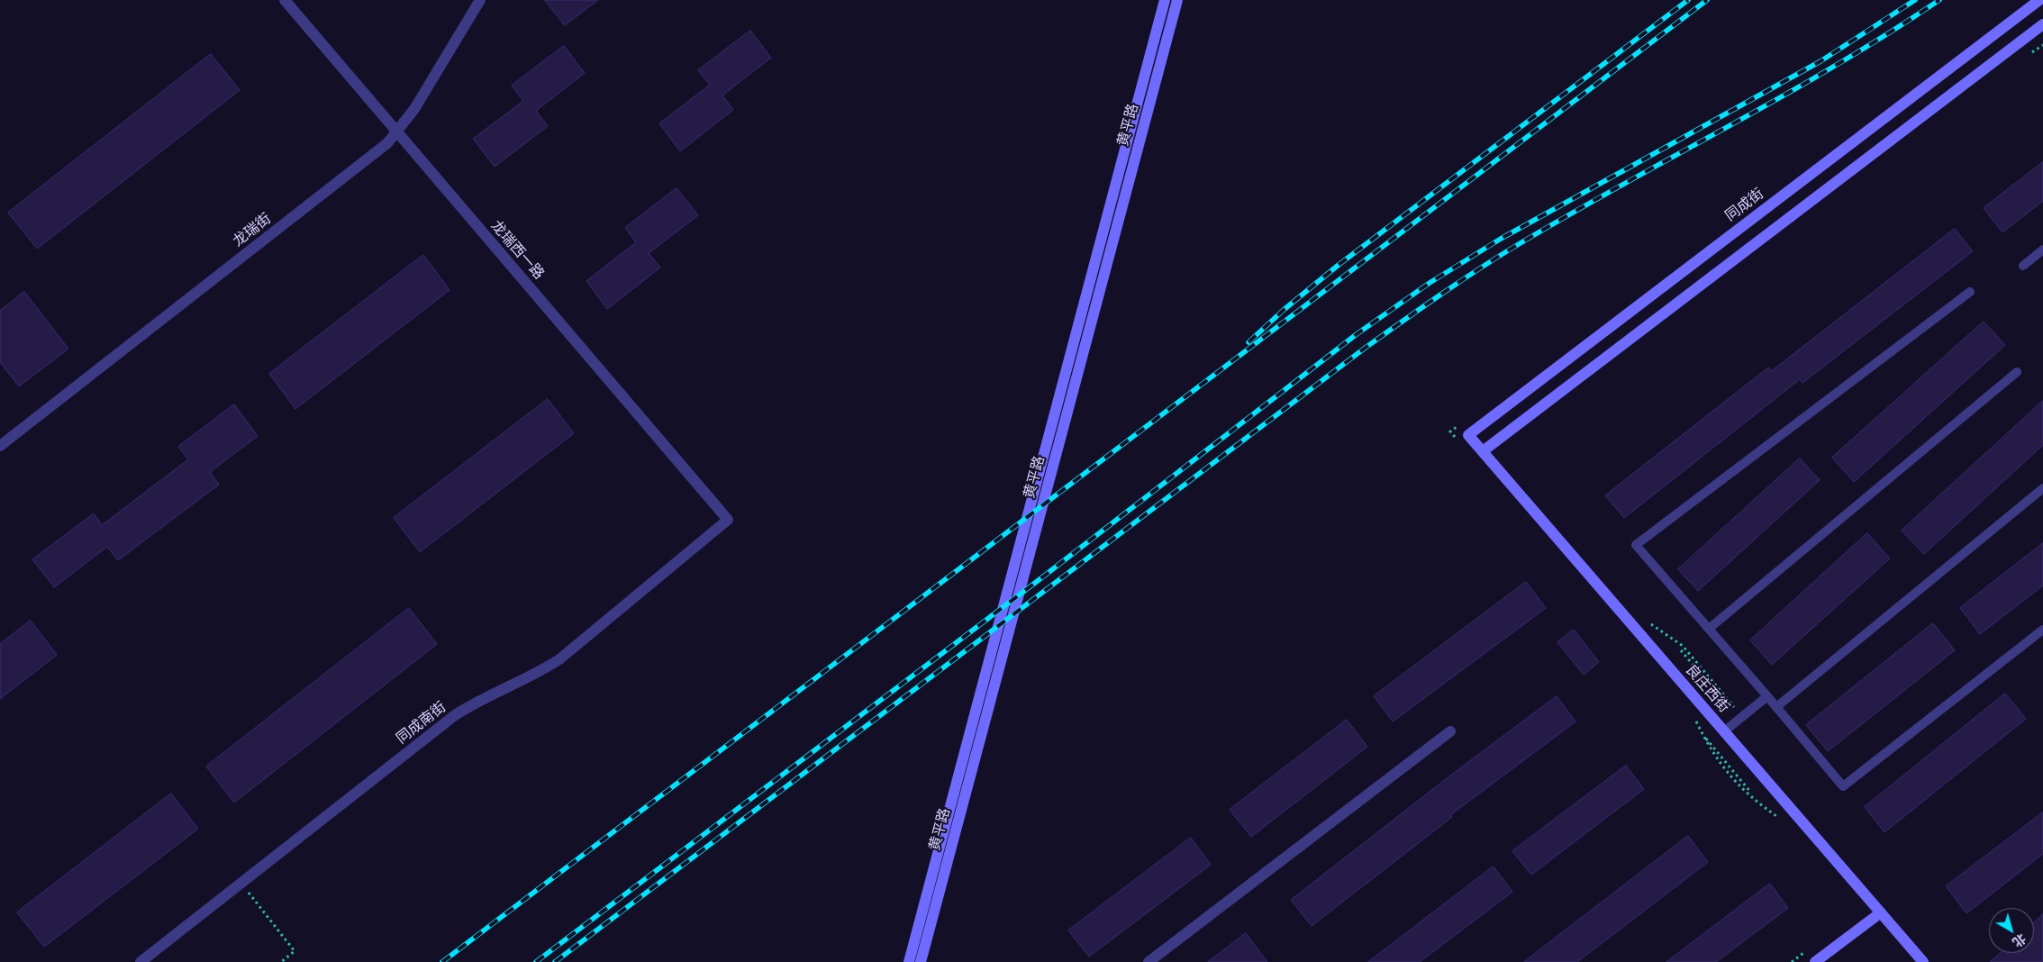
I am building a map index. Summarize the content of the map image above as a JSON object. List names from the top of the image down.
{
  "streets": {
    "main road": ["黄平路", "同成街", "良庄西街"],
    "street": ["龙瑞街", "龙瑞西一路", "同成南街"]
  },
  "crossings": [
    ["同成街", "良庄西街"],
    ["龙瑞街", "龙瑞西一路"],
    ["龙瑞西一路", "同成南街"]
  ],
  "north": "bottom right"
}
